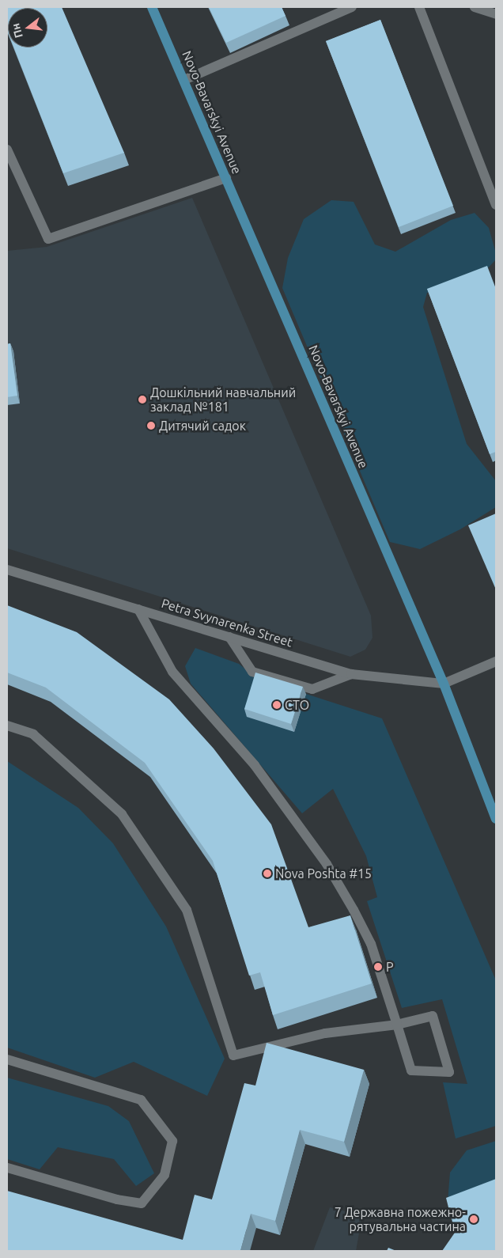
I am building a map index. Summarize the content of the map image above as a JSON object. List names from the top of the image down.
{
  "streets": {
    "main road": ["Novo-Bavarskyi Avenue"],
    "street": ["Petra Svynarenka Street"]
  },
  "crossings": [
    ["Novo-Bavarskyi Avenue", "Petra Svynarenka Street"]
  ],
  "places": [
    "Дошкільний навчальний заклад №181",
    "Дитячий садок",
    "СТО",
    "Nova Poshta #15",
    "Р",
    "7 Державна пожежно- рятувальна частина"
  ],
  "north": "left"
}
